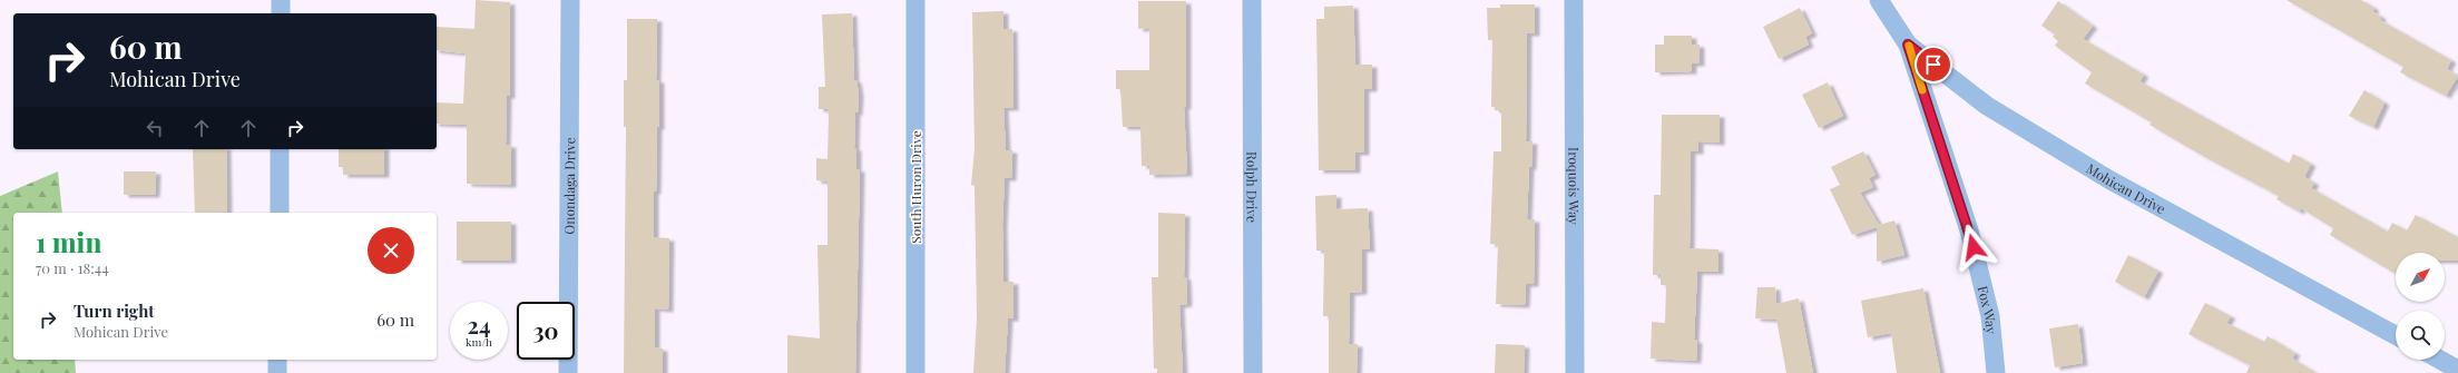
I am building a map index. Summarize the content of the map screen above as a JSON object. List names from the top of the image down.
{
  "streets": {
    "street": [
      "Onondaga Drive",
      "South Huron Drive",
      "Rolph Drive",
      "Iroquois Way",
      "Mohican Drive",
      "Fox Way"
    ]
  },
  "crossings": [
    ["Mohican Drive", "Fox Way"]
  ],
  "north": "top right",
  "page": {
    "turn": ["60 m", "Mohican Drive"],
    "heading": ["1 min", "70 m · 18:44"],
    "list": [
      {
        "name": "Turn right",
        "note": "Mohican Drive",
        "value": "60 m"
      }
    ],
    "speed": "24 km/h",
    "limit": "30"
  }
}
